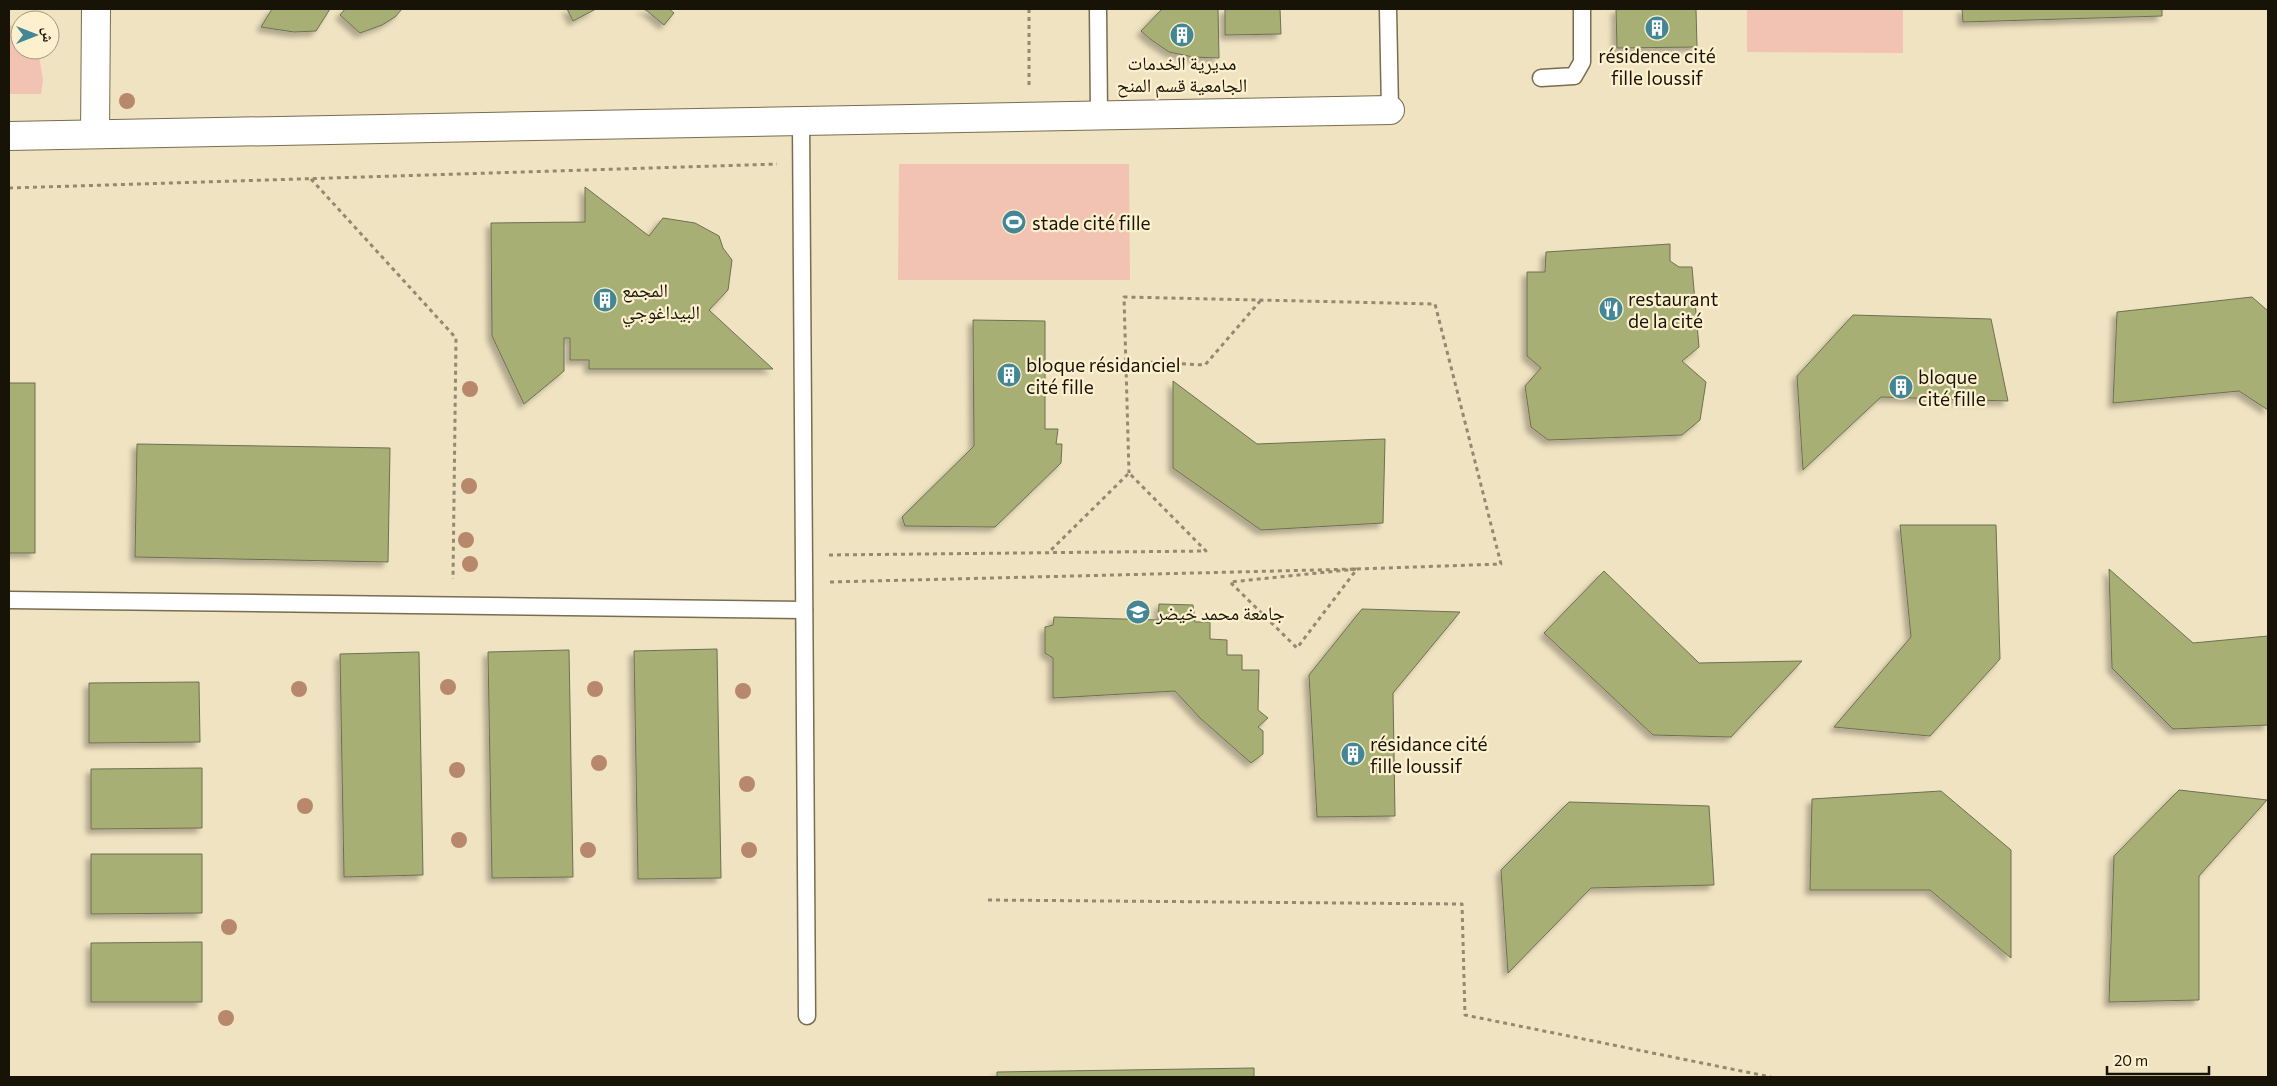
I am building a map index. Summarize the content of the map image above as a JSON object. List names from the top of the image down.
{
  "places": {
    "building": [
      "résidence cité fille loussif",
      "مديرية الخدمات الجامعية قسم المنح",
      "المجمع البيداغوجي",
      "bloque résidanciel cité fille",
      "bloque cité fille",
      "résidance cité fille loussif"
    ],
    "sports": ["stade cité fille"],
    "restaurant": ["restaurant de la cité"],
    "school or university": ["جامعة محمد خيضر"]
  },
  "scale_bar": "20 m",
  "north": "right"
}
